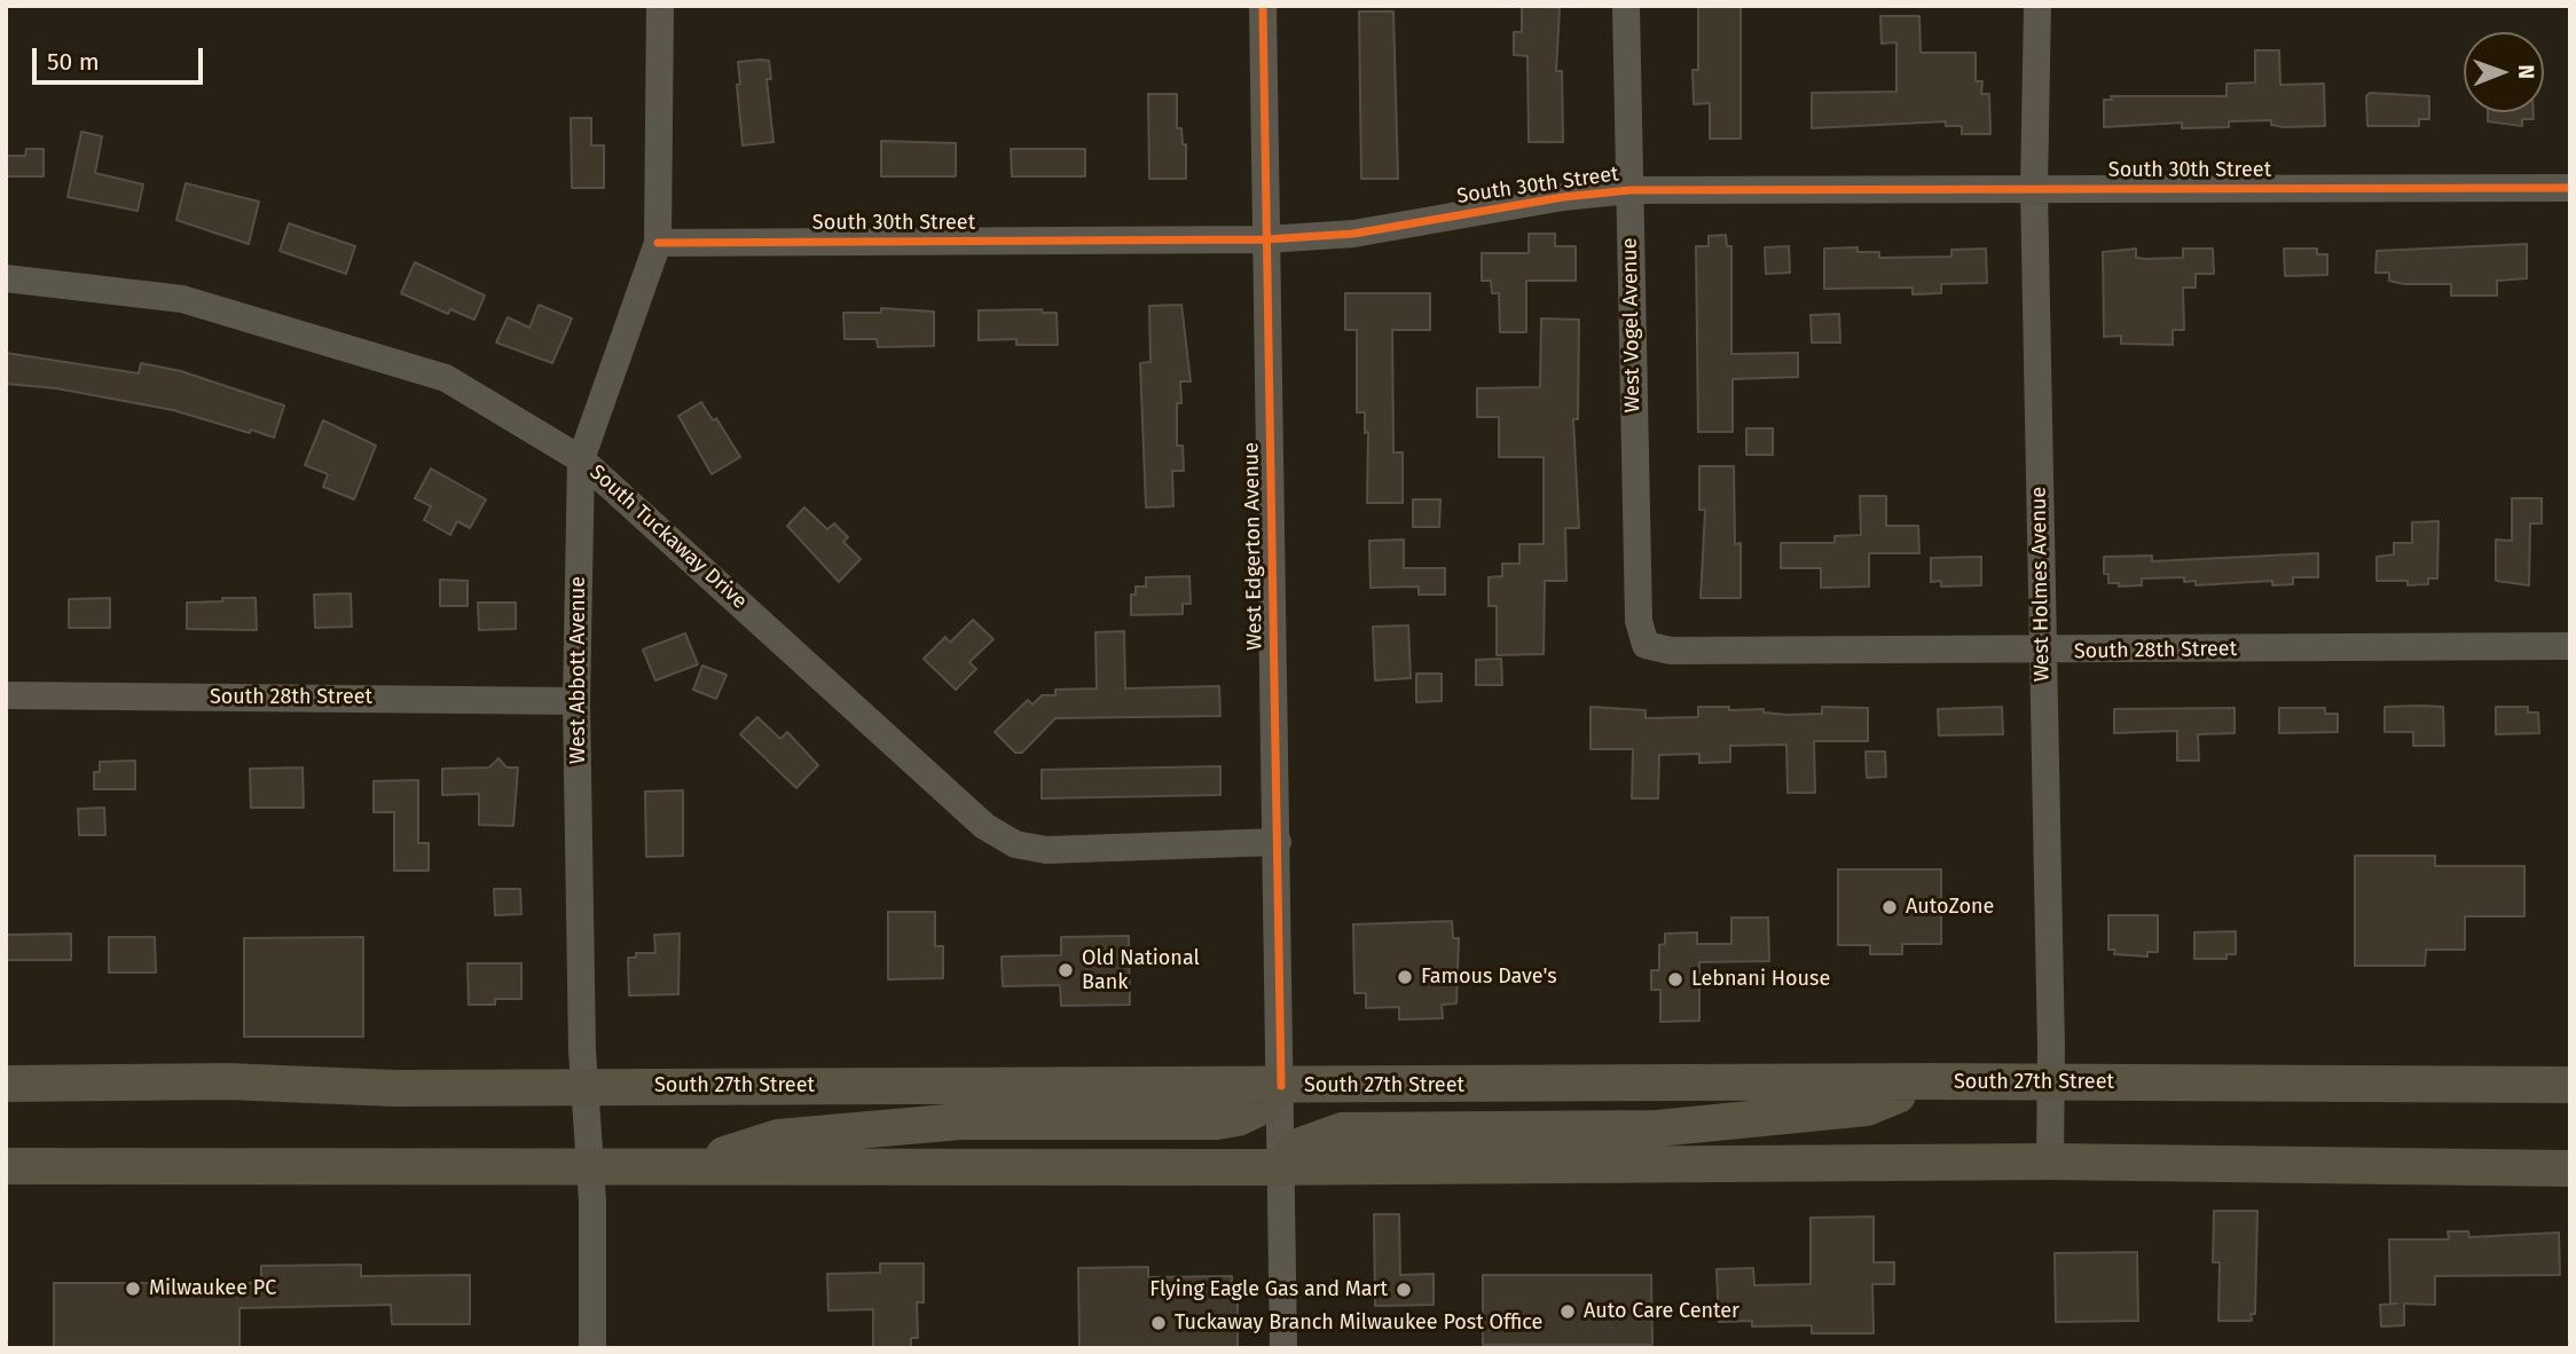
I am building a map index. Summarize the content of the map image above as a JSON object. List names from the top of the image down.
{
  "streets": {
    "main road": ["South 27th Street"],
    "street": [
      "South 30th Street",
      "West Vogel Avenue",
      "South Tuckaway Drive",
      "West Edgerton Avenue",
      "West Holmes Avenue",
      "South 28th Street",
      "West Abbott Avenue"
    ]
  },
  "crossings": [
    ["South 30th Street", "West Vogel Avenue"],
    ["South 30th Street", "West Edgerton Avenue"],
    ["South 30th Street", "West Holmes Avenue"],
    ["South 30th Street", "West Abbott Avenue"],
    ["West Vogel Avenue", "South 28th Street"],
    ["South Tuckaway Drive", "West Edgerton Avenue"],
    ["South Tuckaway Drive", "West Abbott Avenue"],
    ["West Edgerton Avenue", "South 27th Street"],
    ["West Holmes Avenue", "South 28th Street"],
    ["West Holmes Avenue", "South 27th Street"],
    ["South 28th Street", "West Abbott Avenue"],
    ["West Abbott Avenue", "South 27th Street"]
  ],
  "places": [
    "AutoZone",
    "Old National Bank",
    "Famous Dave's",
    "Lebnani House",
    "Milwaukee PC",
    "Flying Eagle Gas and Mart",
    "Auto Care Center",
    "Tuckaway Branch Milwaukee Post Office"
  ],
  "scale_bar": "50 m",
  "north": "right"
}
